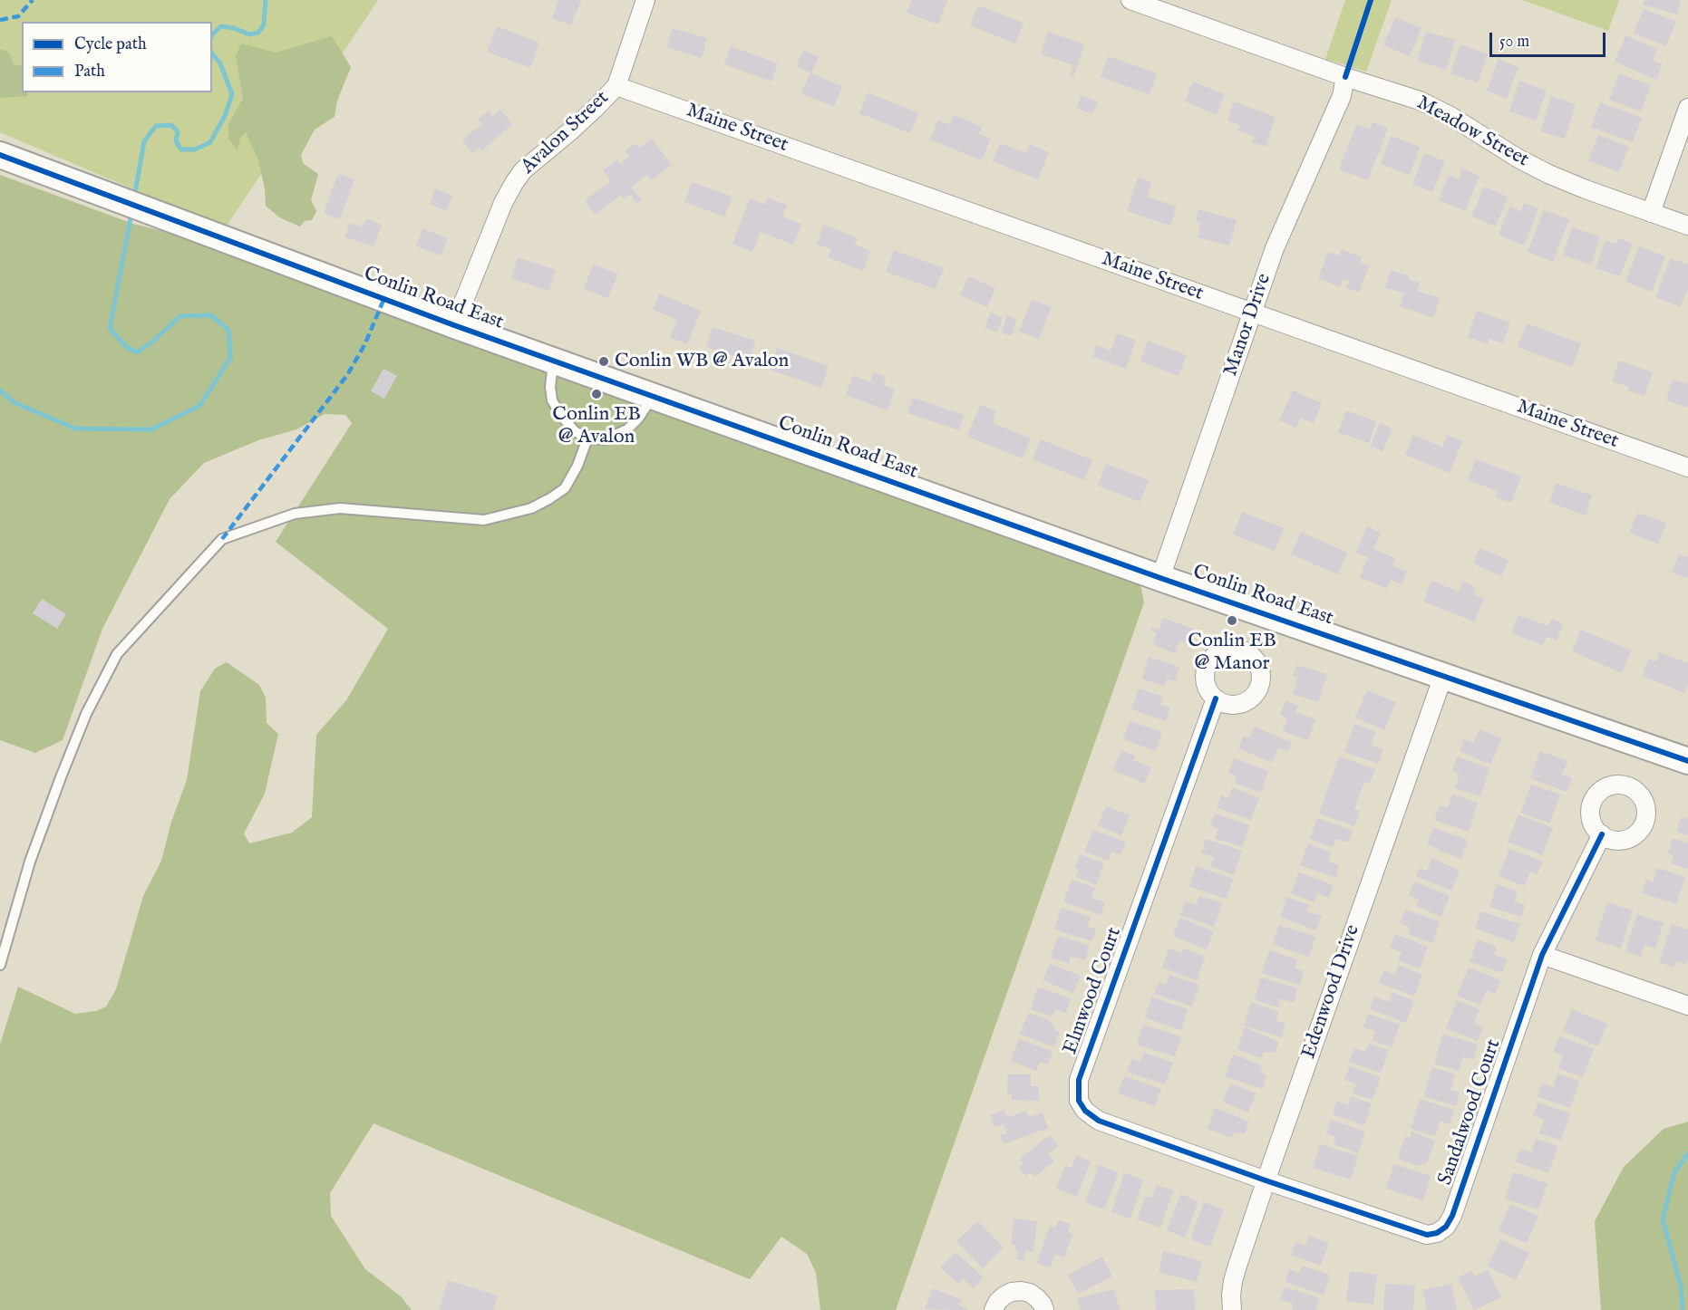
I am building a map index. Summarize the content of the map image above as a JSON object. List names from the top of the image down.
{
  "streets": {
    "street": [
      "Maine Street",
      "Meadow Street",
      "Avalon Street",
      "Conlin Road East",
      "Manor Drive",
      "Elmwood Court",
      "Edenwood Drive",
      "Sandalwood Court"
    ]
  },
  "crossings": [
    ["Maine Street", "Avalon Street"],
    ["Maine Street", "Manor Drive"],
    ["Meadow Street", "Manor Drive"],
    ["Avalon Street", "Conlin Road East"],
    ["Conlin Road East", "Manor Drive"],
    ["Conlin Road East", "Edenwood Drive"],
    ["Elmwood Court", "Edenwood Drive"],
    ["Elmwood Court", "Sandalwood Court"],
    ["Edenwood Drive", "Sandalwood Court"]
  ],
  "places": ["Conlin WB @ Avalon", "Conlin EB @ Avalon", "Conlin EB @ Manor"],
  "legend": ["Cycle path", "Path"],
  "scale_bar": "50 m"
}
